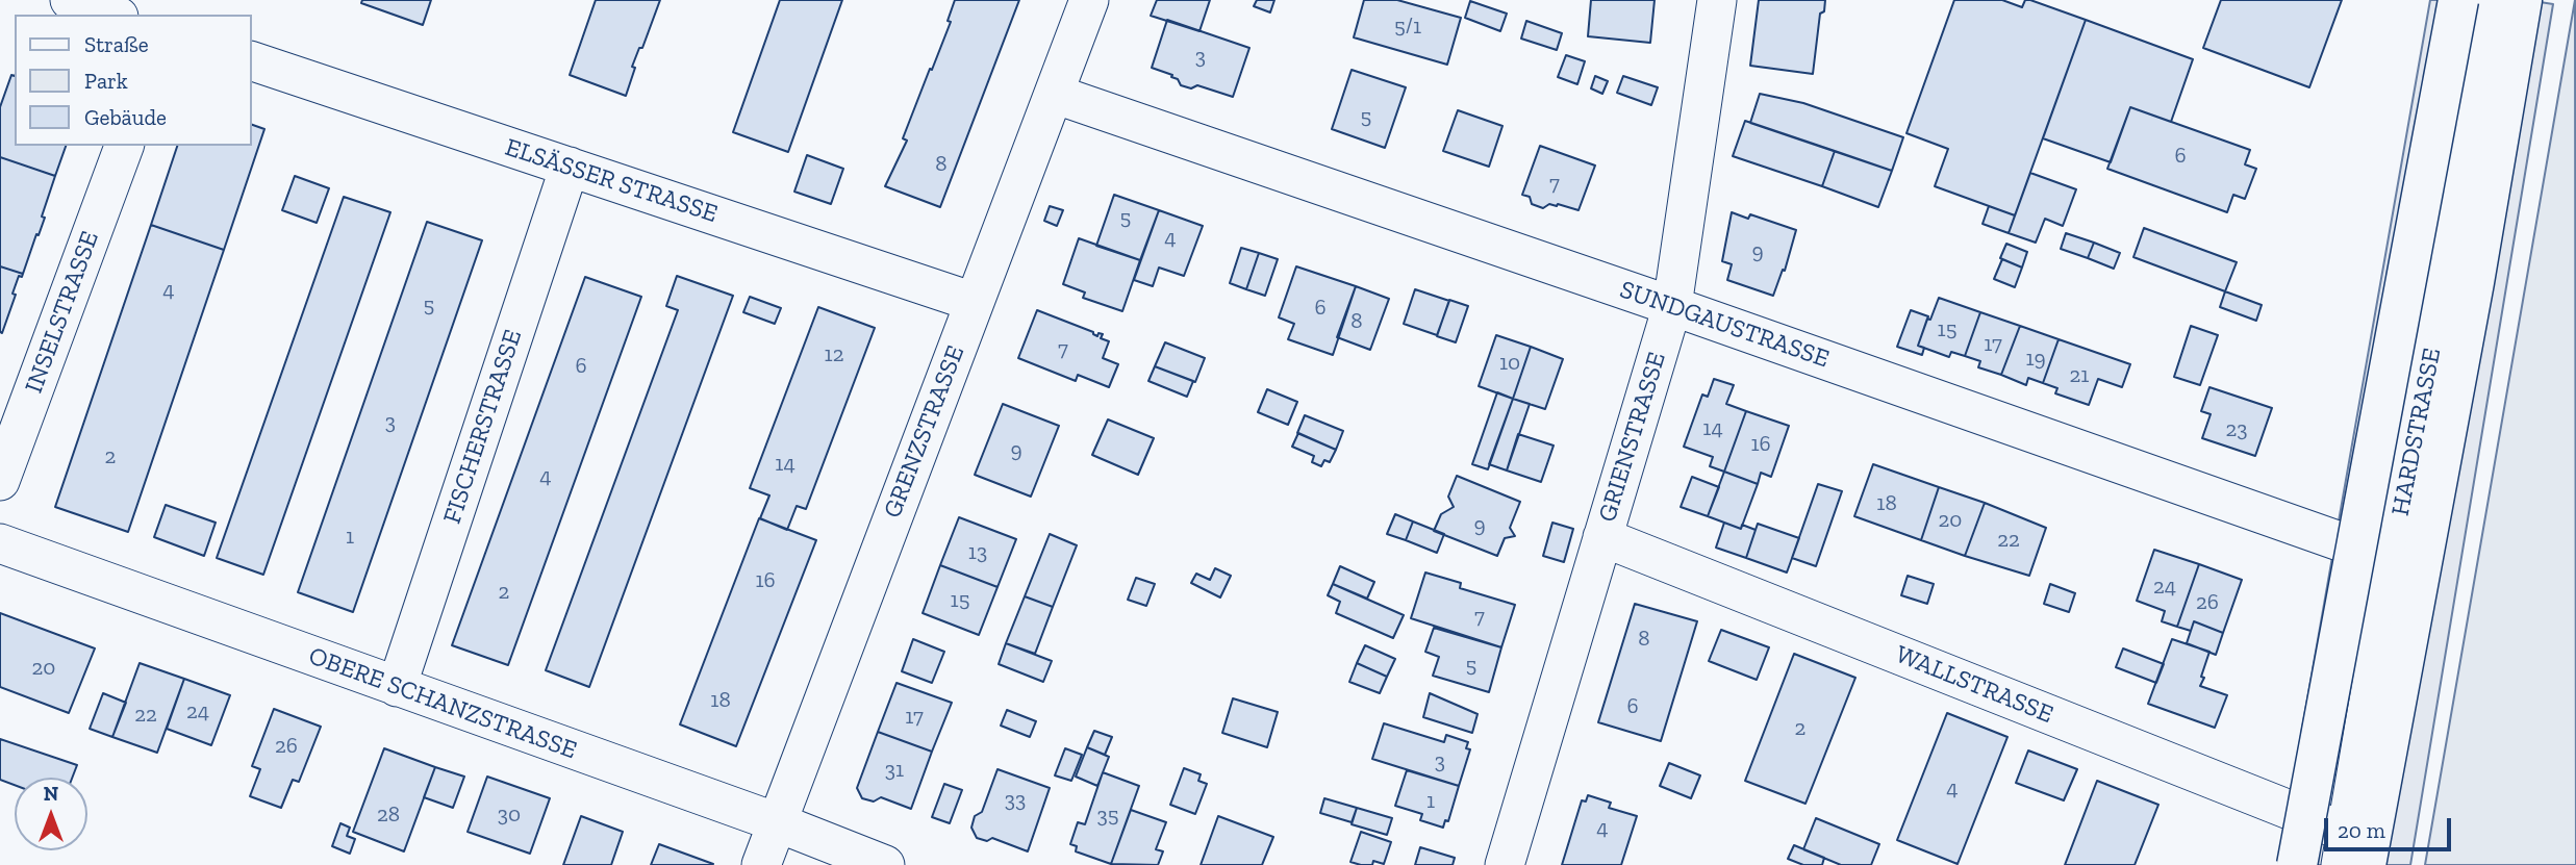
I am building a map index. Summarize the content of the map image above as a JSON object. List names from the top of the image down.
{
  "streets": {
    "street": [
      "ELSÄSSER STRASSE",
      "INSELSTRASSE",
      "SUNDGAUSTRASSE",
      "FISCHERSTRASSE",
      "GRENZSTRASSE",
      "HARDSTRASSE",
      "GRIENSTRASSE",
      "WALLSTRASSE",
      "OBERE SCHANZSTRASSE"
    ]
  },
  "crossings": [
    ["ELSÄSSER STRASSE", "FISCHERSTRASSE"],
    ["ELSÄSSER STRASSE", "GRENZSTRASSE"],
    ["SUNDGAUSTRASSE", "GRENZSTRASSE"],
    ["SUNDGAUSTRASSE", "HARDSTRASSE"],
    ["SUNDGAUSTRASSE", "GRIENSTRASSE"],
    ["FISCHERSTRASSE", "OBERE SCHANZSTRASSE"],
    ["GRENZSTRASSE", "OBERE SCHANZSTRASSE"],
    ["HARDSTRASSE", "WALLSTRASSE"],
    ["GRIENSTRASSE", "WALLSTRASSE"]
  ],
  "house_numbers": [
    "5/1",
    "3",
    "5",
    "6",
    "8",
    "7",
    "5",
    "4",
    "9",
    "4",
    "5",
    "6",
    "8",
    "15",
    "17",
    "7",
    "12",
    "19",
    "10",
    "6",
    "21",
    "3",
    "14",
    "23",
    "16",
    "9",
    "2",
    "14",
    "4",
    "18",
    "20",
    "9",
    "1",
    "22",
    "13",
    "16",
    "24",
    "2",
    "15",
    "26",
    "7",
    "8",
    "5",
    "20",
    "18",
    "6",
    "24",
    "22",
    "17",
    "2",
    "26",
    "3",
    "31",
    "4",
    "33",
    "1",
    "28",
    "30",
    "35",
    "4"
  ],
  "legend": ["Straße", "Park", "Gebäude"],
  "scale_bar": "20 m",
  "north": "top"
}
